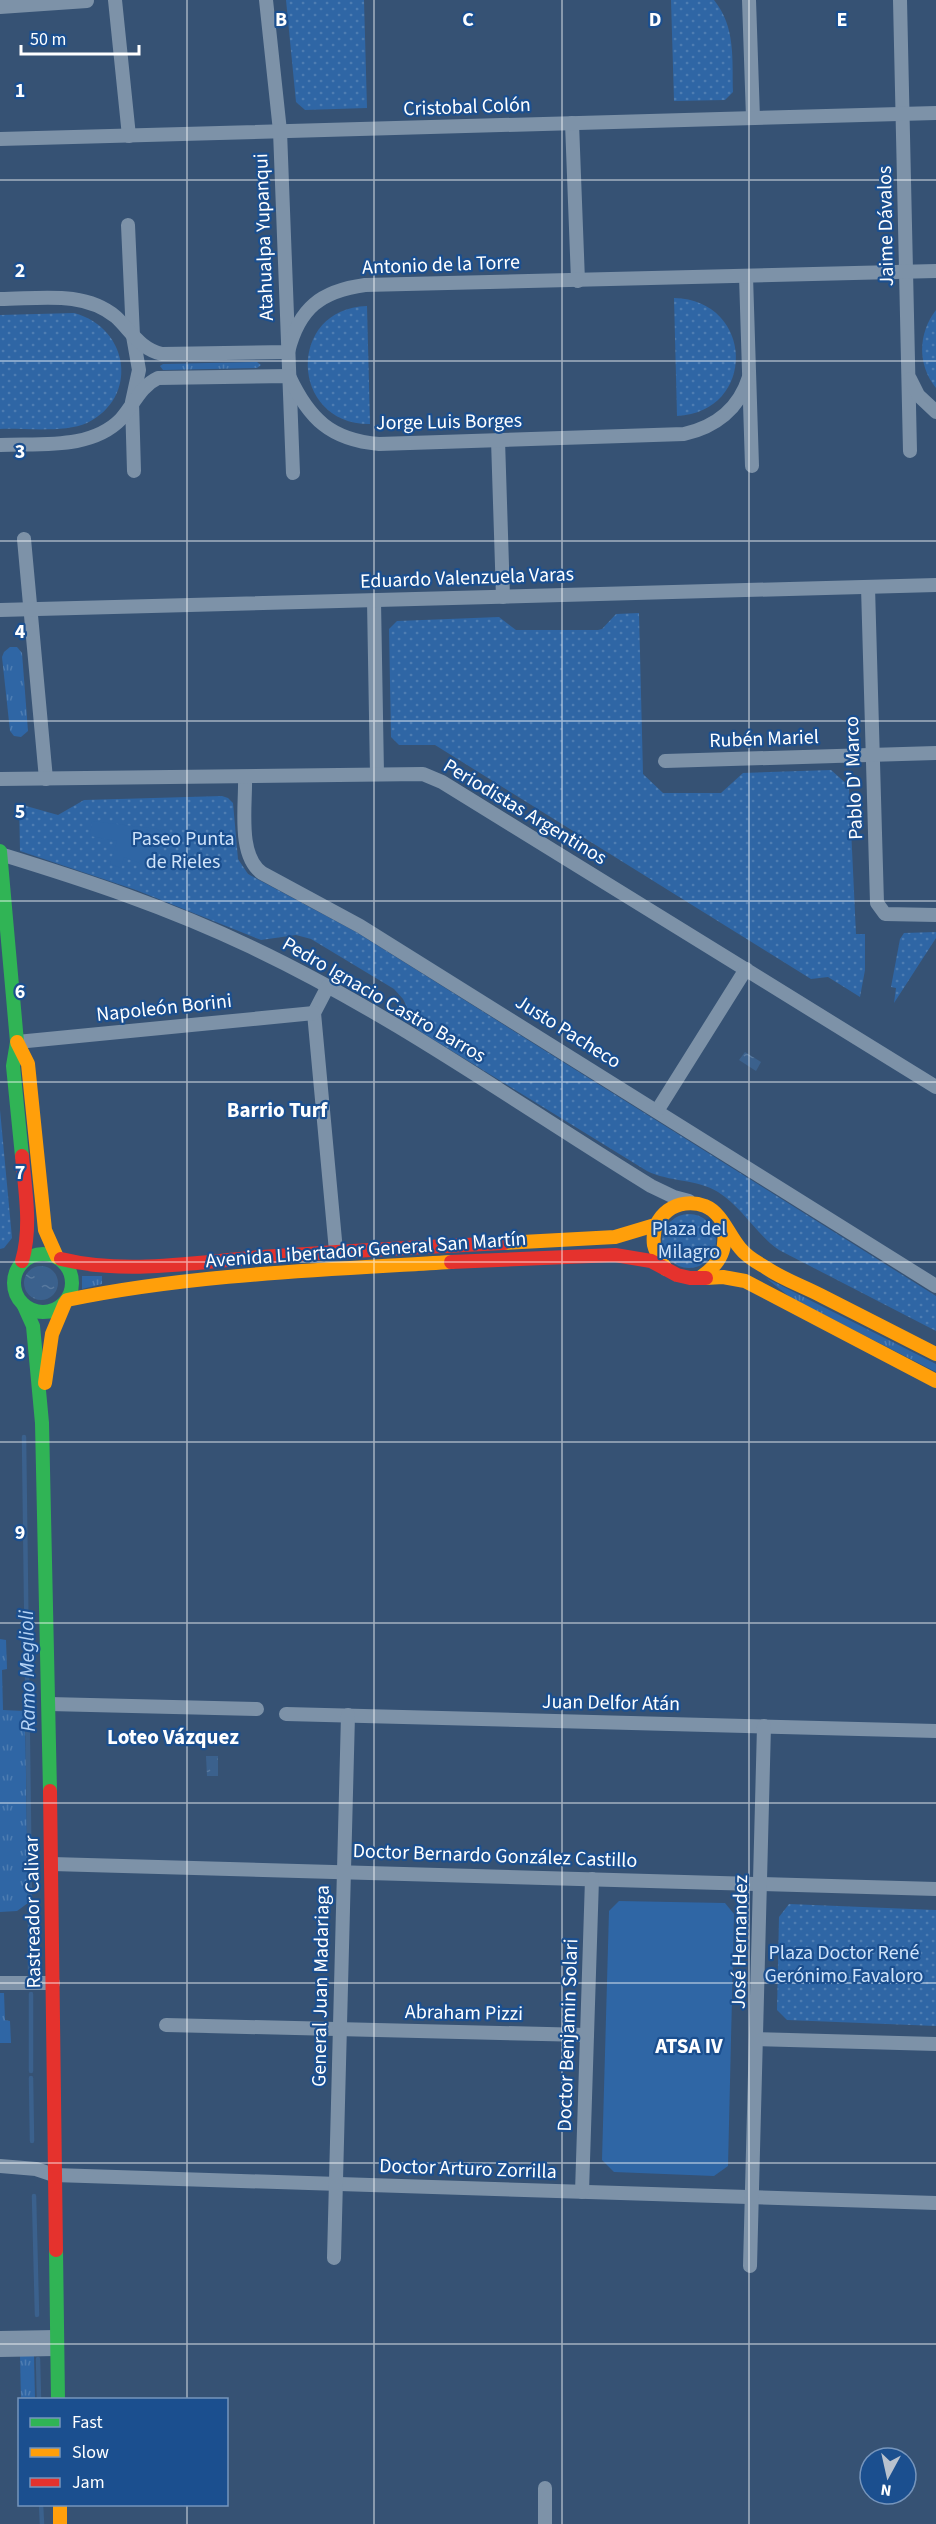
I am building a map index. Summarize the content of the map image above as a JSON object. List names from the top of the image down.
{
  "streets": {
    "main road": ["Avenida Libertador General San Martín", "Rastreador Calivar"],
    "street": [
      "Cristobal Colón",
      "Jaime Dávalos",
      "Atahualpa Yupanqui",
      "Antonio de la Torre",
      "Jorge Luis Borges",
      "Eduardo Valenzuela Varas",
      "Rubén Mariel",
      "Pablo D' Marco",
      "Periodistas Argentinos",
      "Pedro Ignacio Castro Barros",
      "Napoleón Borini",
      "Justo Pacheco",
      "Juan Delfor Atán",
      "Doctor Bernardo González Castillo",
      "José Hernandez",
      "General Juan Madariaga",
      "Abraham Pizzi",
      "Doctor Benjamin Solari",
      "Doctor Arturo Zorrilla"
    ]
  },
  "crossings": [
    ["Cristobal Colón", "Jaime Dávalos"],
    ["Cristobal Colón", "Atahualpa Yupanqui"],
    ["Jaime Dávalos", "Antonio de la Torre"],
    ["Atahualpa Yupanqui", "Antonio de la Torre"],
    ["Atahualpa Yupanqui", "Jorge Luis Borges"],
    ["Eduardo Valenzuela Varas", "Pablo D' Marco"],
    ["Rubén Mariel", "Pablo D' Marco"],
    ["Periodistas Argentinos", "Justo Pacheco"],
    ["Pedro Ignacio Castro Barros", "Avenida Libertador General San Martín"],
    ["Avenida Libertador General San Martín", "Rastreador Calivar"],
    ["Juan Delfor Atán", "José Hernandez"],
    ["Juan Delfor Atán", "General Juan Madariaga"],
    ["Doctor Bernardo González Castillo", "Rastreador Calivar"],
    ["Doctor Bernardo González Castillo", "José Hernandez"],
    ["Doctor Bernardo González Castillo", "General Juan Madariaga"],
    ["Doctor Bernardo González Castillo", "Doctor Benjamin Solari"],
    ["Rastreador Calivar", "Doctor Arturo Zorrilla"],
    ["José Hernandez", "Doctor Arturo Zorrilla"],
    ["General Juan Madariaga", "Abraham Pizzi"],
    ["General Juan Madariaga", "Doctor Arturo Zorrilla"],
    ["Abraham Pizzi", "Doctor Benjamin Solari"],
    ["Doctor Benjamin Solari", "Doctor Arturo Zorrilla"]
  ],
  "districts": ["Barrio Turf", "Loteo Vázquez", "ATSA IV"],
  "water": ["Ramo Meglioli"],
  "parks": ["Paseo Punta de Rieles", "Plaza del Milagro", "Plaza Doctor René Gerónimo Favaloro"],
  "legend": ["Fast", "Slow", "Jam"],
  "scale_bar": "50 m",
  "north": "bottom",
  "grid": {
    "columns": [
      "B",
      "C",
      "D",
      "E"
    ],
    "rows": [
      "1",
      "2",
      "3",
      "4",
      "5",
      "6",
      "7",
      "8",
      "9"
    ]
  }
}
